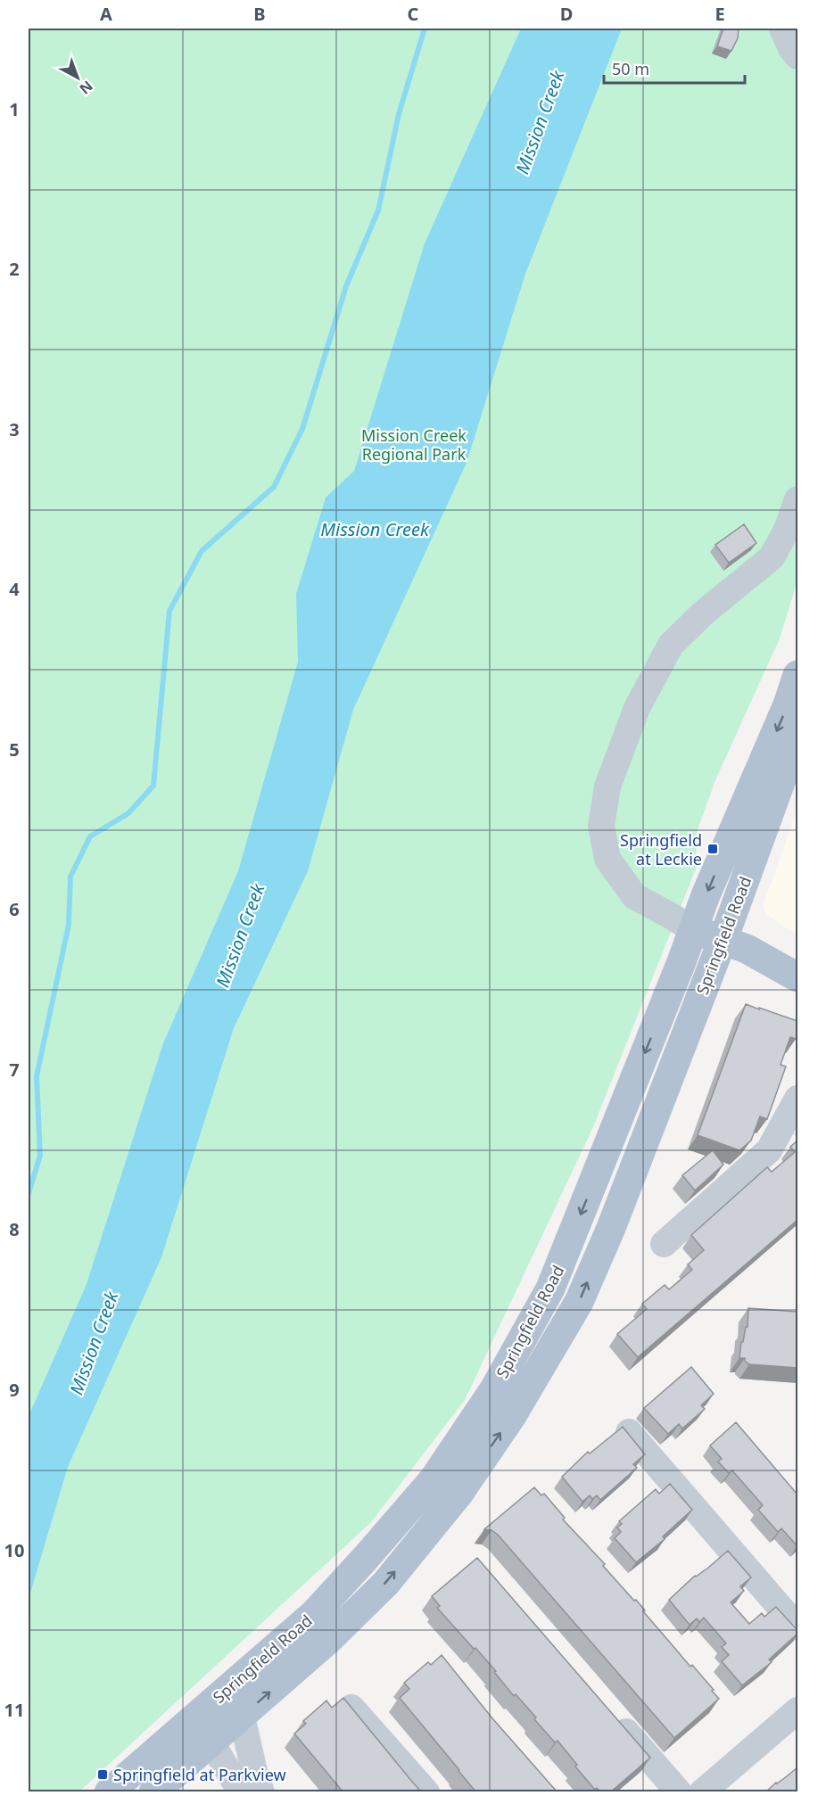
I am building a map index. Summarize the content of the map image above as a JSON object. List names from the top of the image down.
{
  "streets": {
    "main road": ["Springfield Road"]
  },
  "water": ["Mission Creek"],
  "parks": ["Mission Creek Regional Park"],
  "places": {
    "transit": ["Springfield at Leckie", "Springfield at Parkview"]
  },
  "scale_bar": "50 m",
  "north": "bottom right",
  "grid": {
    "columns": [
      "A",
      "B",
      "C",
      "D",
      "E"
    ],
    "rows": [
      "1",
      "2",
      "3",
      "4",
      "5",
      "6",
      "7",
      "8",
      "9",
      "10",
      "11"
    ]
  }
}
